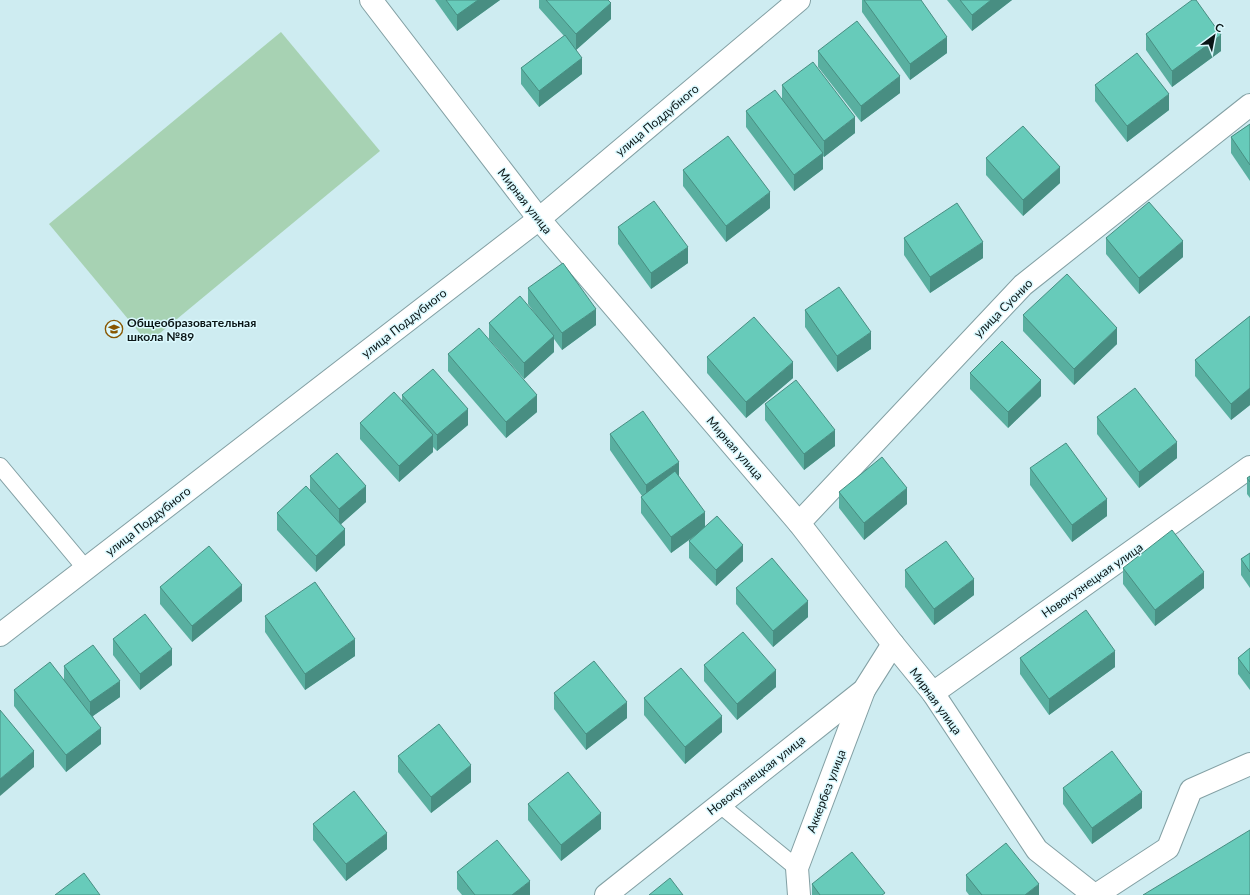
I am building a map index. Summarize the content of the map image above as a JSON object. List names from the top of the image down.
{
  "streets": {
    "street": [
      "улица Поддубного",
      "Мирная улица",
      "улица Суонио",
      "Новокузнецкая улица",
      "Аккербез улица"
    ]
  },
  "crossings": [
    ["улица Поддубного", "Мирная улица"],
    ["Мирная улица", "улица Суонио"],
    ["Мирная улица", "Новокузнецкая улица"],
    ["Новокузнецкая улица", "Аккербез улица"]
  ],
  "places": {
    "school or university": ["Общеобразовательная школа №89"]
  },
  "north": "top right"
}
